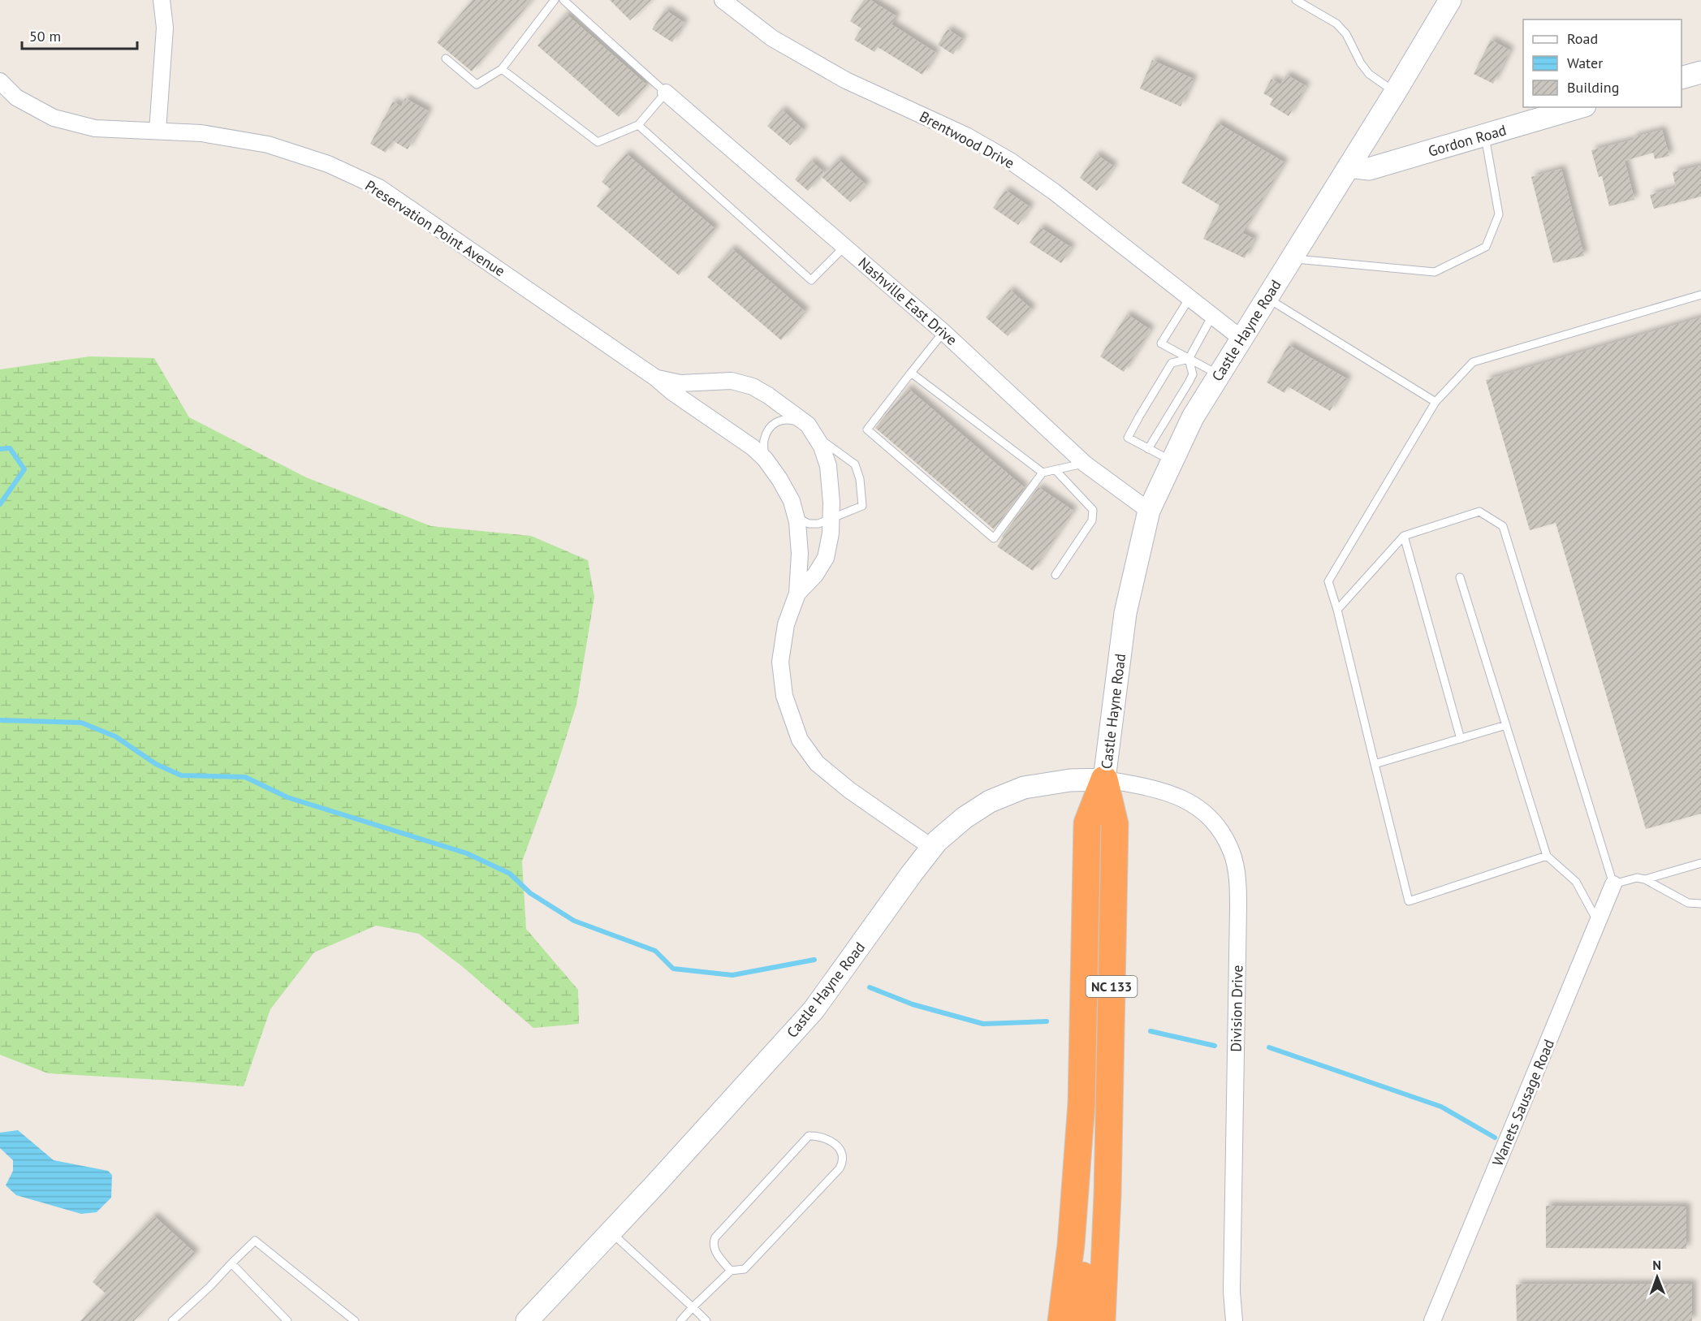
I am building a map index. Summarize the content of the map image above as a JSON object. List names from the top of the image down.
{
  "streets": {
    "highway": ["NC 133"],
    "main road": ["Gordon Road", "Castle Hayne Road"],
    "street": [
      "Brentwood Drive",
      "Preservation Point Avenue",
      "Nashville East Drive",
      "Division Drive",
      "Wanets Sausage Road"
    ]
  },
  "crossings": [
    ["Brentwood Drive", "Castle Hayne Road"],
    ["Gordon Road", "Castle Hayne Road"],
    ["Preservation Point Avenue", "Castle Hayne Road"],
    ["Nashville East Drive", "Castle Hayne Road"],
    ["Castle Hayne Road", "NC 133"],
    ["Castle Hayne Road", "Division Drive"],
    ["NC 133", "Division Drive"]
  ],
  "legend": ["Road", "Water", "Building"],
  "scale_bar": "50 m",
  "north": "top"
}
